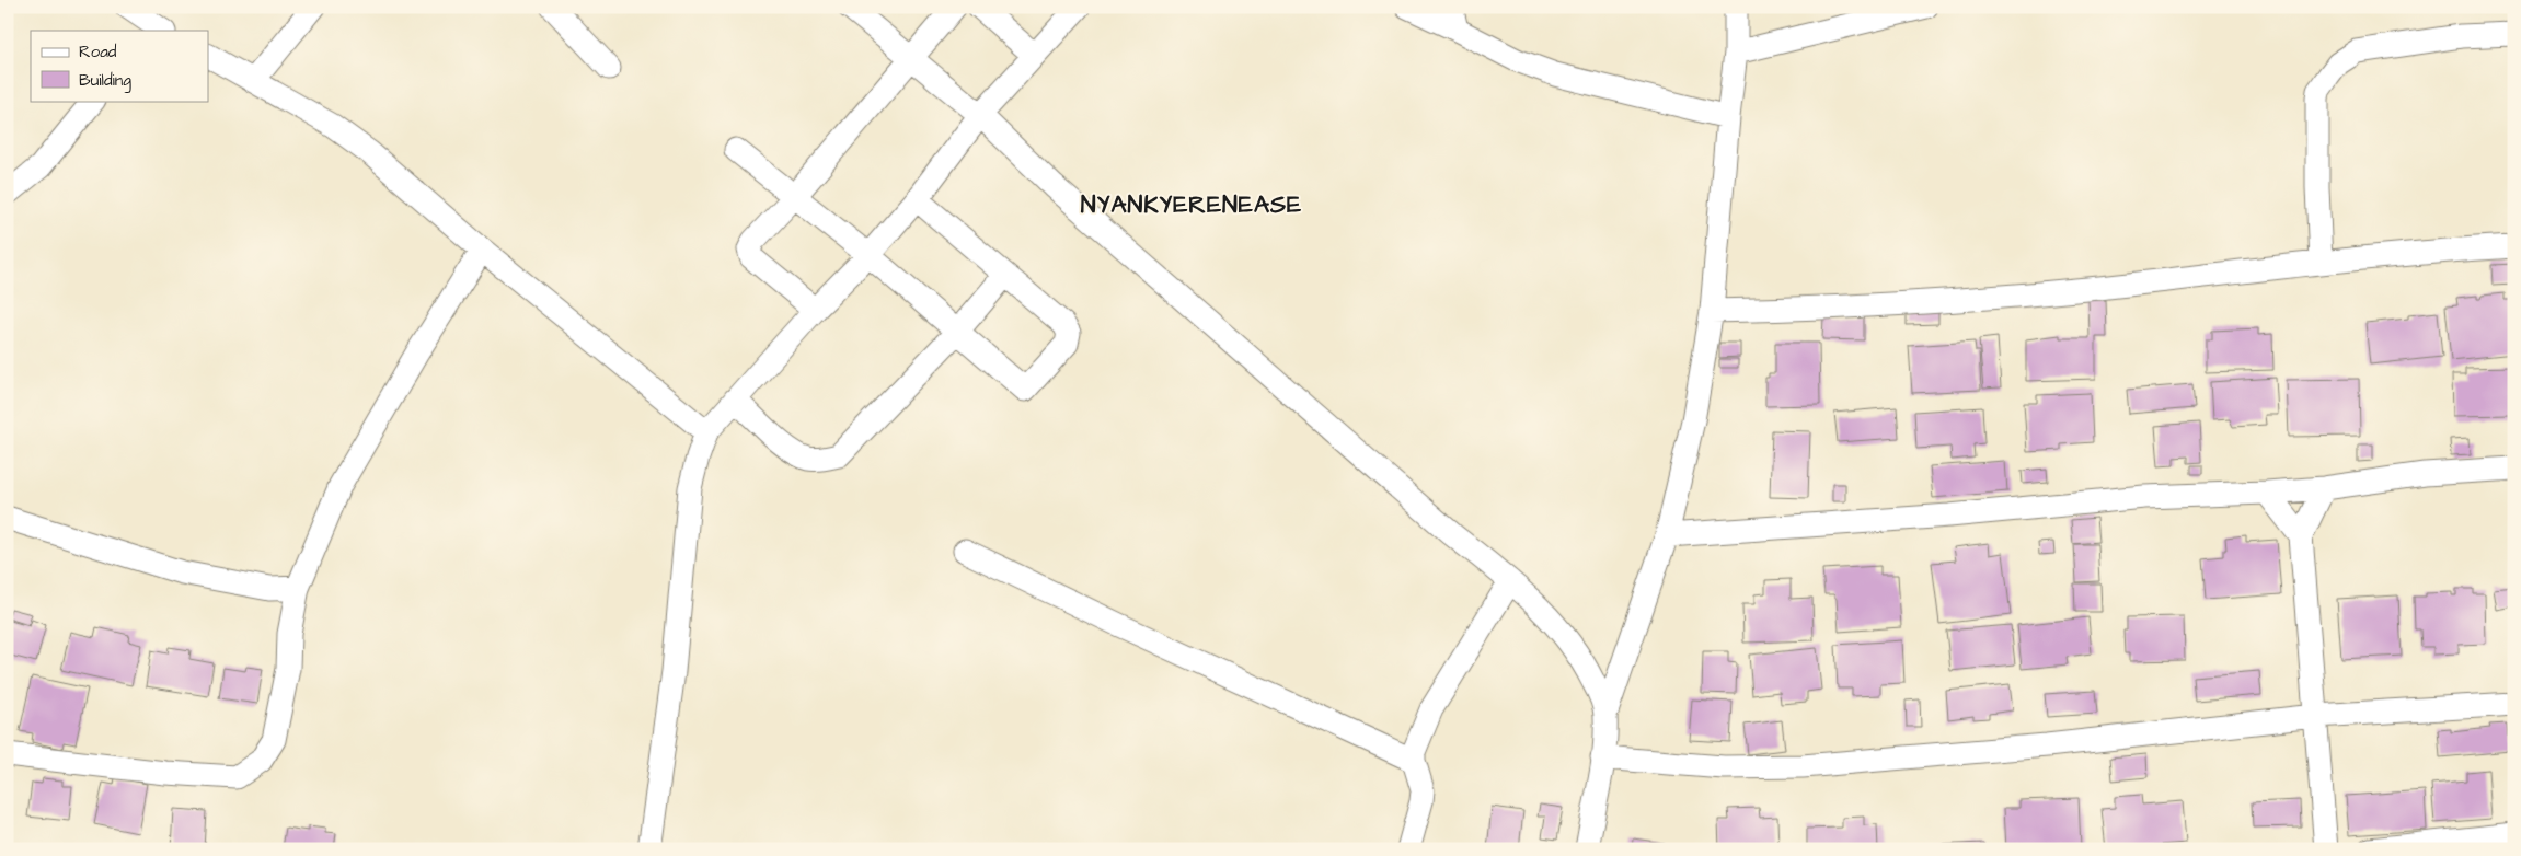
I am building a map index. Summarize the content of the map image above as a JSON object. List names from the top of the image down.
{
  "districts": ["NYANKYERENEASE"],
  "legend": ["Road", "Building"]
}
